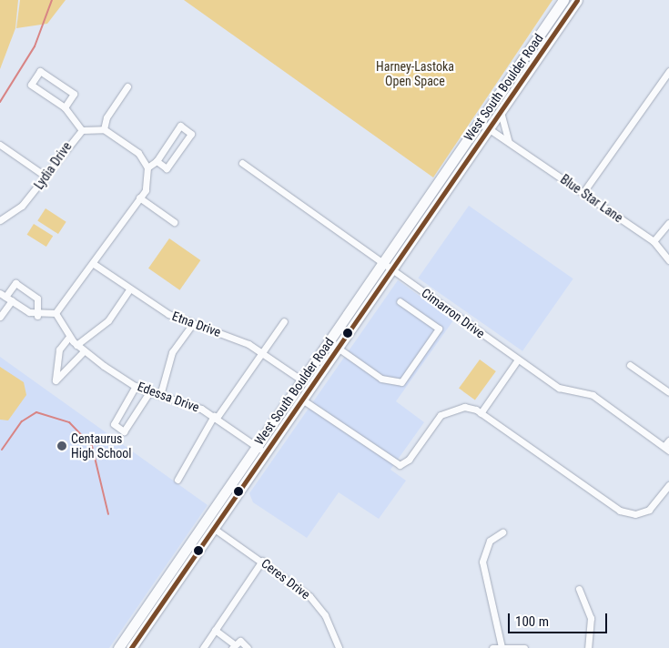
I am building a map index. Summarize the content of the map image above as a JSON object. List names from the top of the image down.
{
  "streets": {
    "main road": ["West South Boulder Road"],
    "street": [
      "Lydia Drive",
      "Blue Star Lane",
      "Cimarron Drive",
      "Etna Drive",
      "Edessa Drive",
      "Ceres Drive"
    ]
  },
  "crossings": [
    ["West South Boulder Road", "Blue Star Lane"],
    ["West South Boulder Road", "Cimarron Drive"],
    ["West South Boulder Road", "Etna Drive"],
    ["West South Boulder Road", "Edessa Drive"],
    ["West South Boulder Road", "Ceres Drive"]
  ],
  "parks": ["Harney-Lastoka Open Space"],
  "places": ["Centaurus High School"],
  "scale_bar": "100 m"
}
